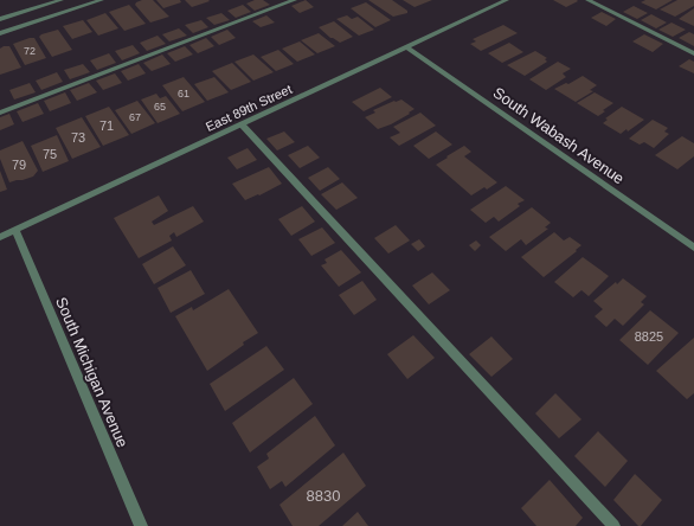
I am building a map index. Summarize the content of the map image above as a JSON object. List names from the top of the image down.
{
  "streets": {
    "street": ["East 89th Street", "South Wabash Avenue", "South Michigan Avenue"]
  },
  "crossings": [
    ["East 89th Street", "South Wabash Avenue"],
    ["East 89th Street", "South Michigan Avenue"]
  ],
  "house_numbers": [
    "72",
    "61",
    "65",
    "67",
    "71",
    "73",
    "75",
    "79",
    "8825",
    "8830"
  ]
}
